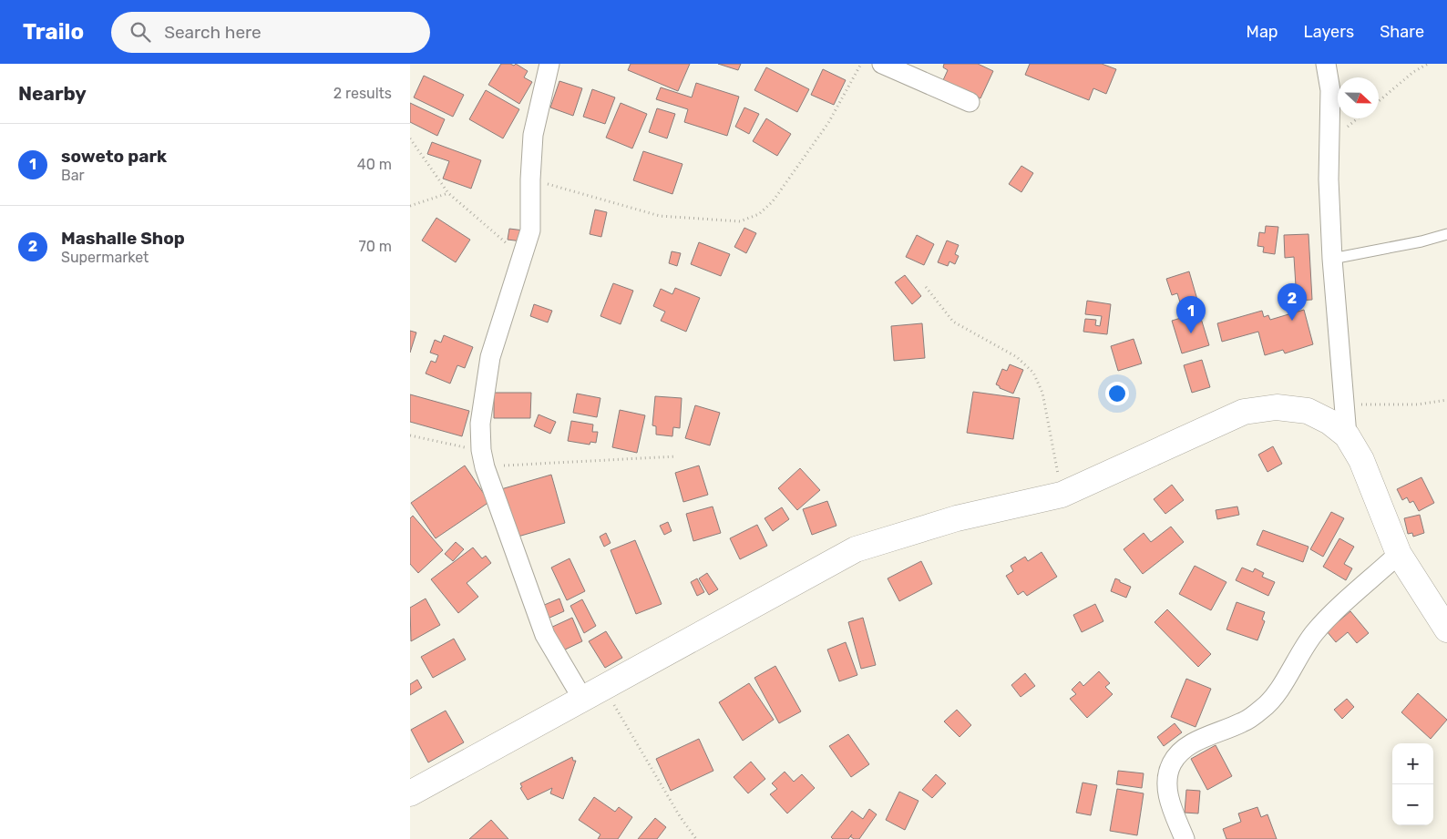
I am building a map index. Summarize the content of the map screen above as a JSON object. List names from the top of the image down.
{
  "north": "right",
  "page": {
    "header": "Trailo",
    "search": "Search here",
    "nav": ["Map", "Layers", "Share"],
    "heading": ["Nearby", "2 results"],
    "list": [
      {
        "mark": "1",
        "name": "soweto park",
        "note": "Bar",
        "value": "40 m"
      },
      {
        "mark": "2",
        "name": "Mashalle Shop",
        "note": "Supermarket",
        "value": "70 m"
      }
    ],
    "pins": ["2", "1"],
    "map_buttons": ["+", "−"]
  }
}
